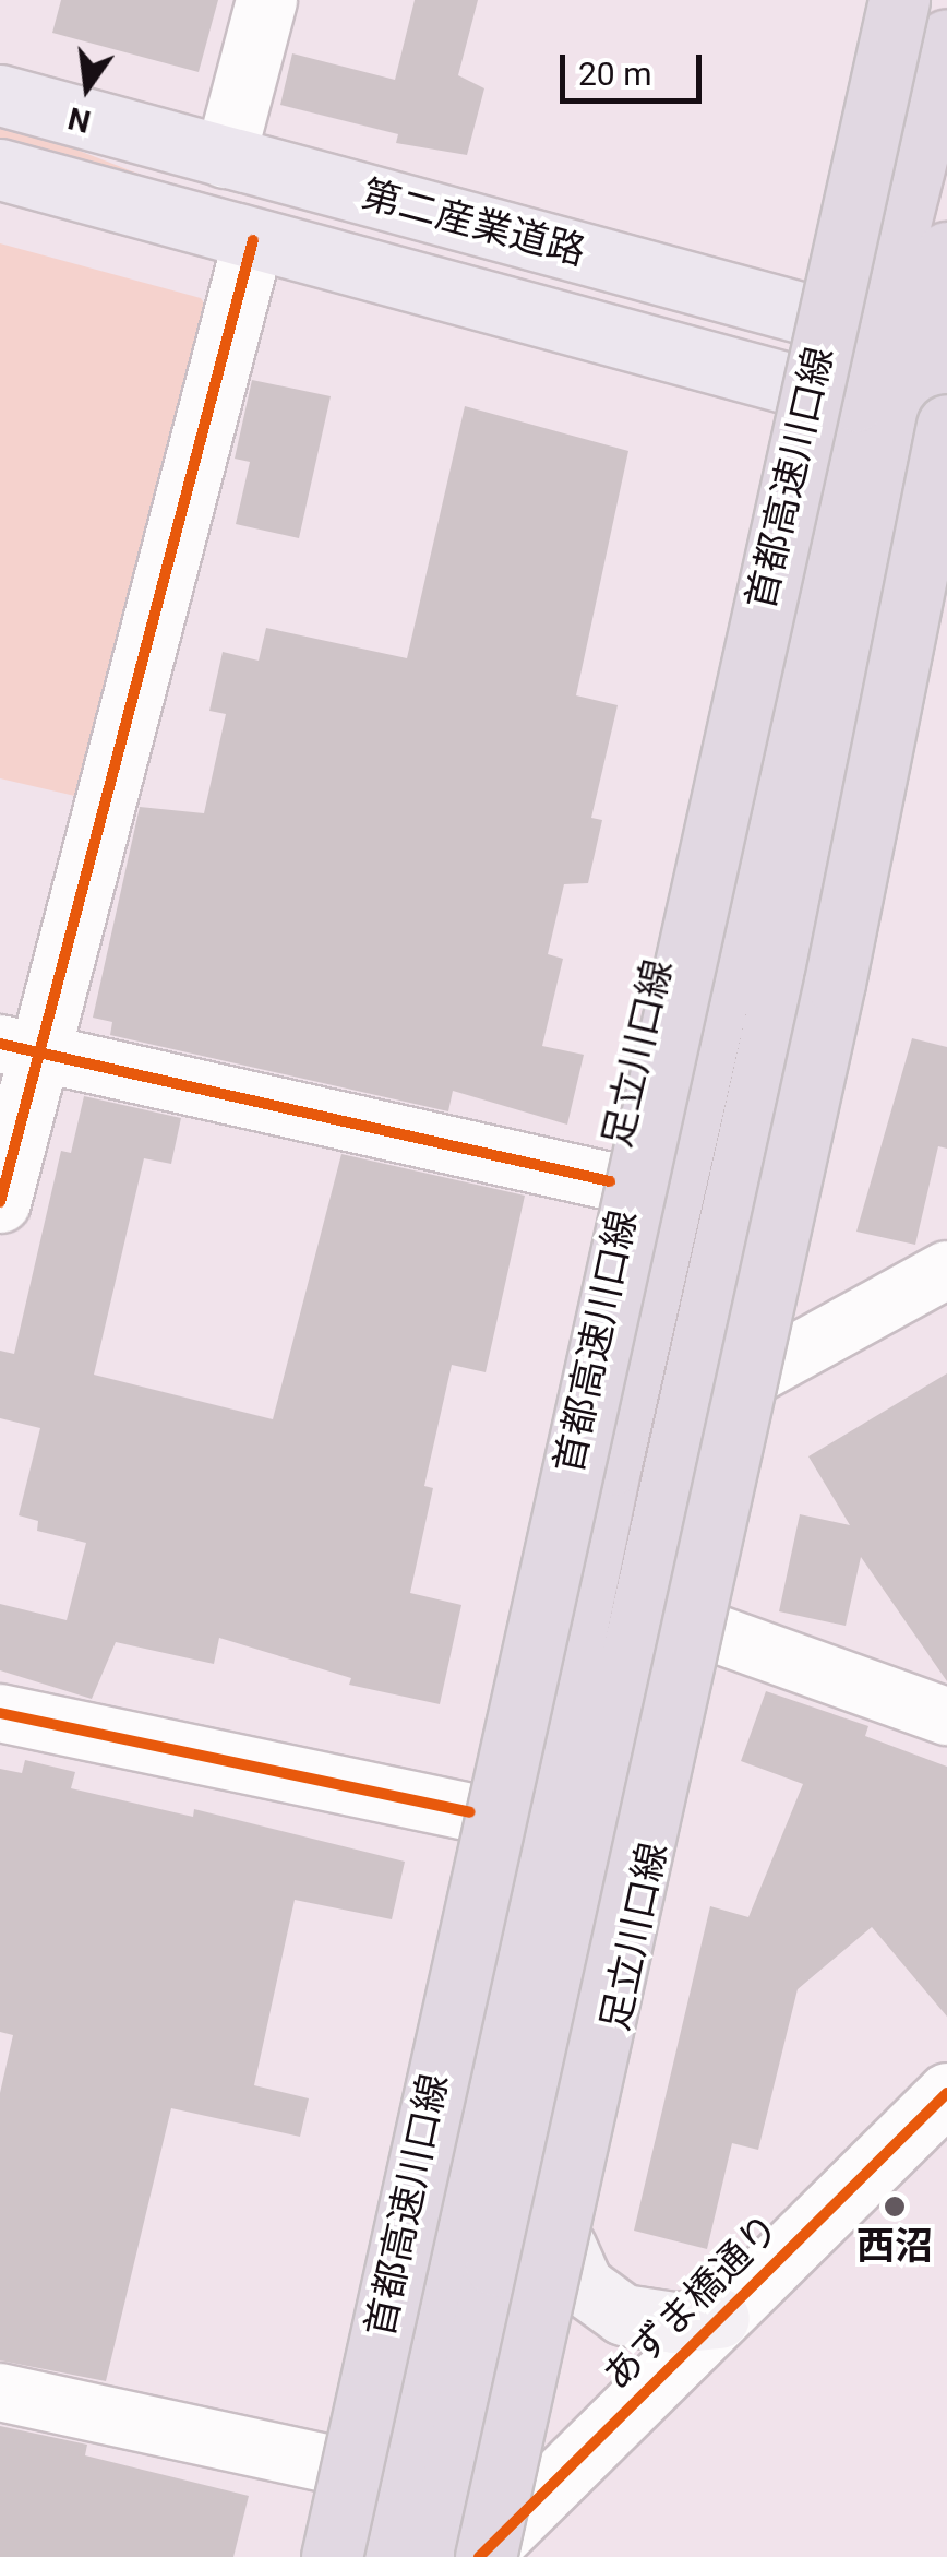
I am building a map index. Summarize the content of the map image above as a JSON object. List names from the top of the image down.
{
  "streets": {
    "highway": ["首都高速川口線"],
    "main road": ["第二産業道路", "足立川口線"],
    "street": ["あずま橋通り"]
  },
  "crossings": [
    ["第二産業道路", "足立川口線"],
    ["足立川口線", "あずま橋通り"]
  ],
  "places": ["西沼"],
  "scale_bar": "20 m",
  "north": "bottom"
}
